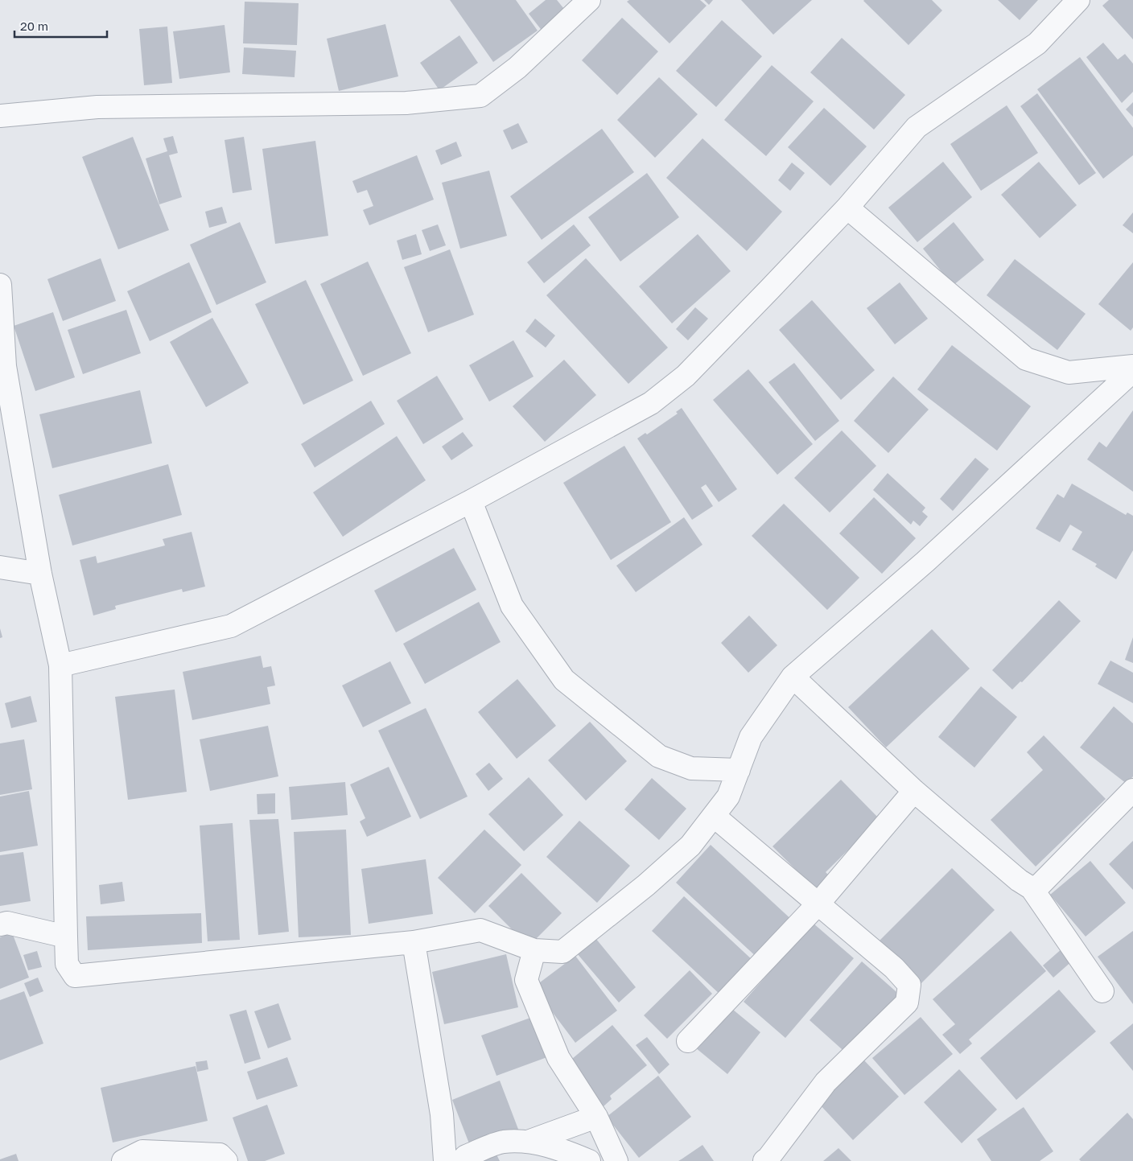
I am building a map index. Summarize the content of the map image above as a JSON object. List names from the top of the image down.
{
  "scale_bar": "20 m"
}
